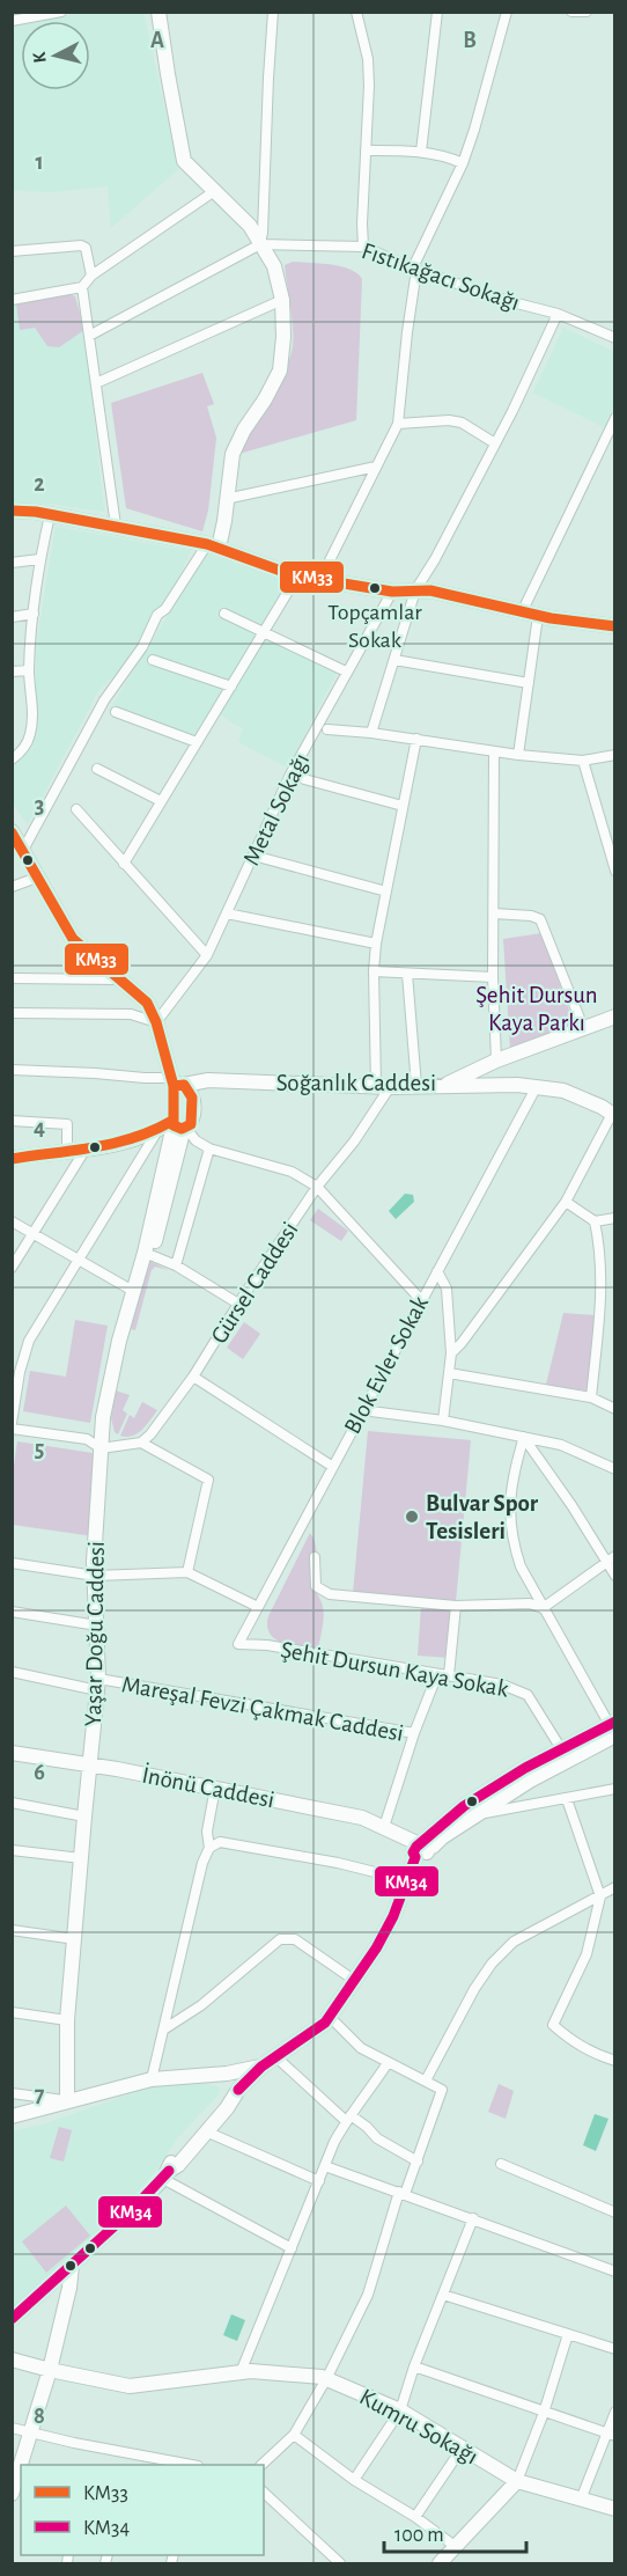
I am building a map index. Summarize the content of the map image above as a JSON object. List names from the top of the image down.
{
  "streets": {
    "street": [
      "Fıstıkağacı Sokağı",
      "Metal Sokağı",
      "Soğanlık Caddesi",
      "Gürsel Caddesi",
      "Blok Evler Sokak",
      "Yaşar Doğu Caddesi",
      "Şehit Dursun Kaya Sokak",
      "Mareşal Fevzi Çakmak Caddesi",
      "İnönü Caddesi",
      "Kumru Sokağı"
    ]
  },
  "crossings": [
    ["Soğanlık Caddesi", "Gürsel Caddesi"],
    ["Blok Evler Sokak", "Şehit Dursun Kaya Sokak"],
    ["Yaşar Doğu Caddesi", "Mareşal Fevzi Çakmak Caddesi"],
    ["Yaşar Doğu Caddesi", "İnönü Caddesi"],
    ["Mareşal Fevzi Çakmak Caddesi", "İnönü Caddesi"]
  ],
  "parks": ["Şehit Dursun Kaya Parkı"],
  "places": ["Topçamlar Sokak", "Bulvar Spor Tesisleri"],
  "lines": ["transit line KM33", "transit line KM34"],
  "legend": ["KM33", "KM34"],
  "scale_bar": "100 m",
  "north": "left",
  "grid": {
    "columns": ["A", "B"],
    "rows": [
      "1",
      "2",
      "3",
      "4",
      "5",
      "6",
      "7",
      "8"
    ]
  }
}
